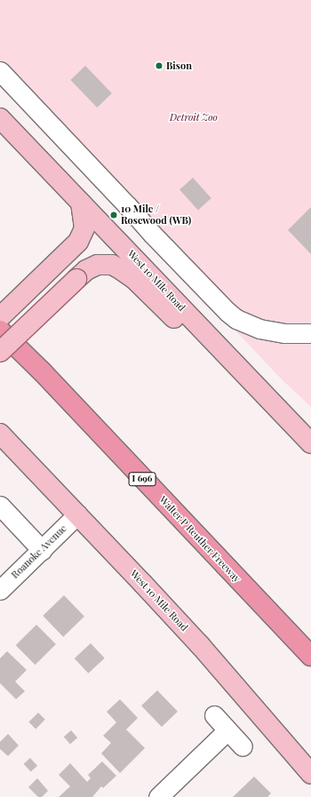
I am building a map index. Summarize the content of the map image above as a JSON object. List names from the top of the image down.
{
  "streets": {
    "highway": ["I 696", "Walter P Reuther Freeway"],
    "main road": ["West 10 Mile Road"],
    "street": ["Roanoke Avenue"]
  },
  "crossings": [
    ["West 10 Mile Road", "Roanoke Avenue"]
  ],
  "parks": ["Detroit Zoo"],
  "places": ["Bison", "10 Mile / Rosewood (WB)"]
}
